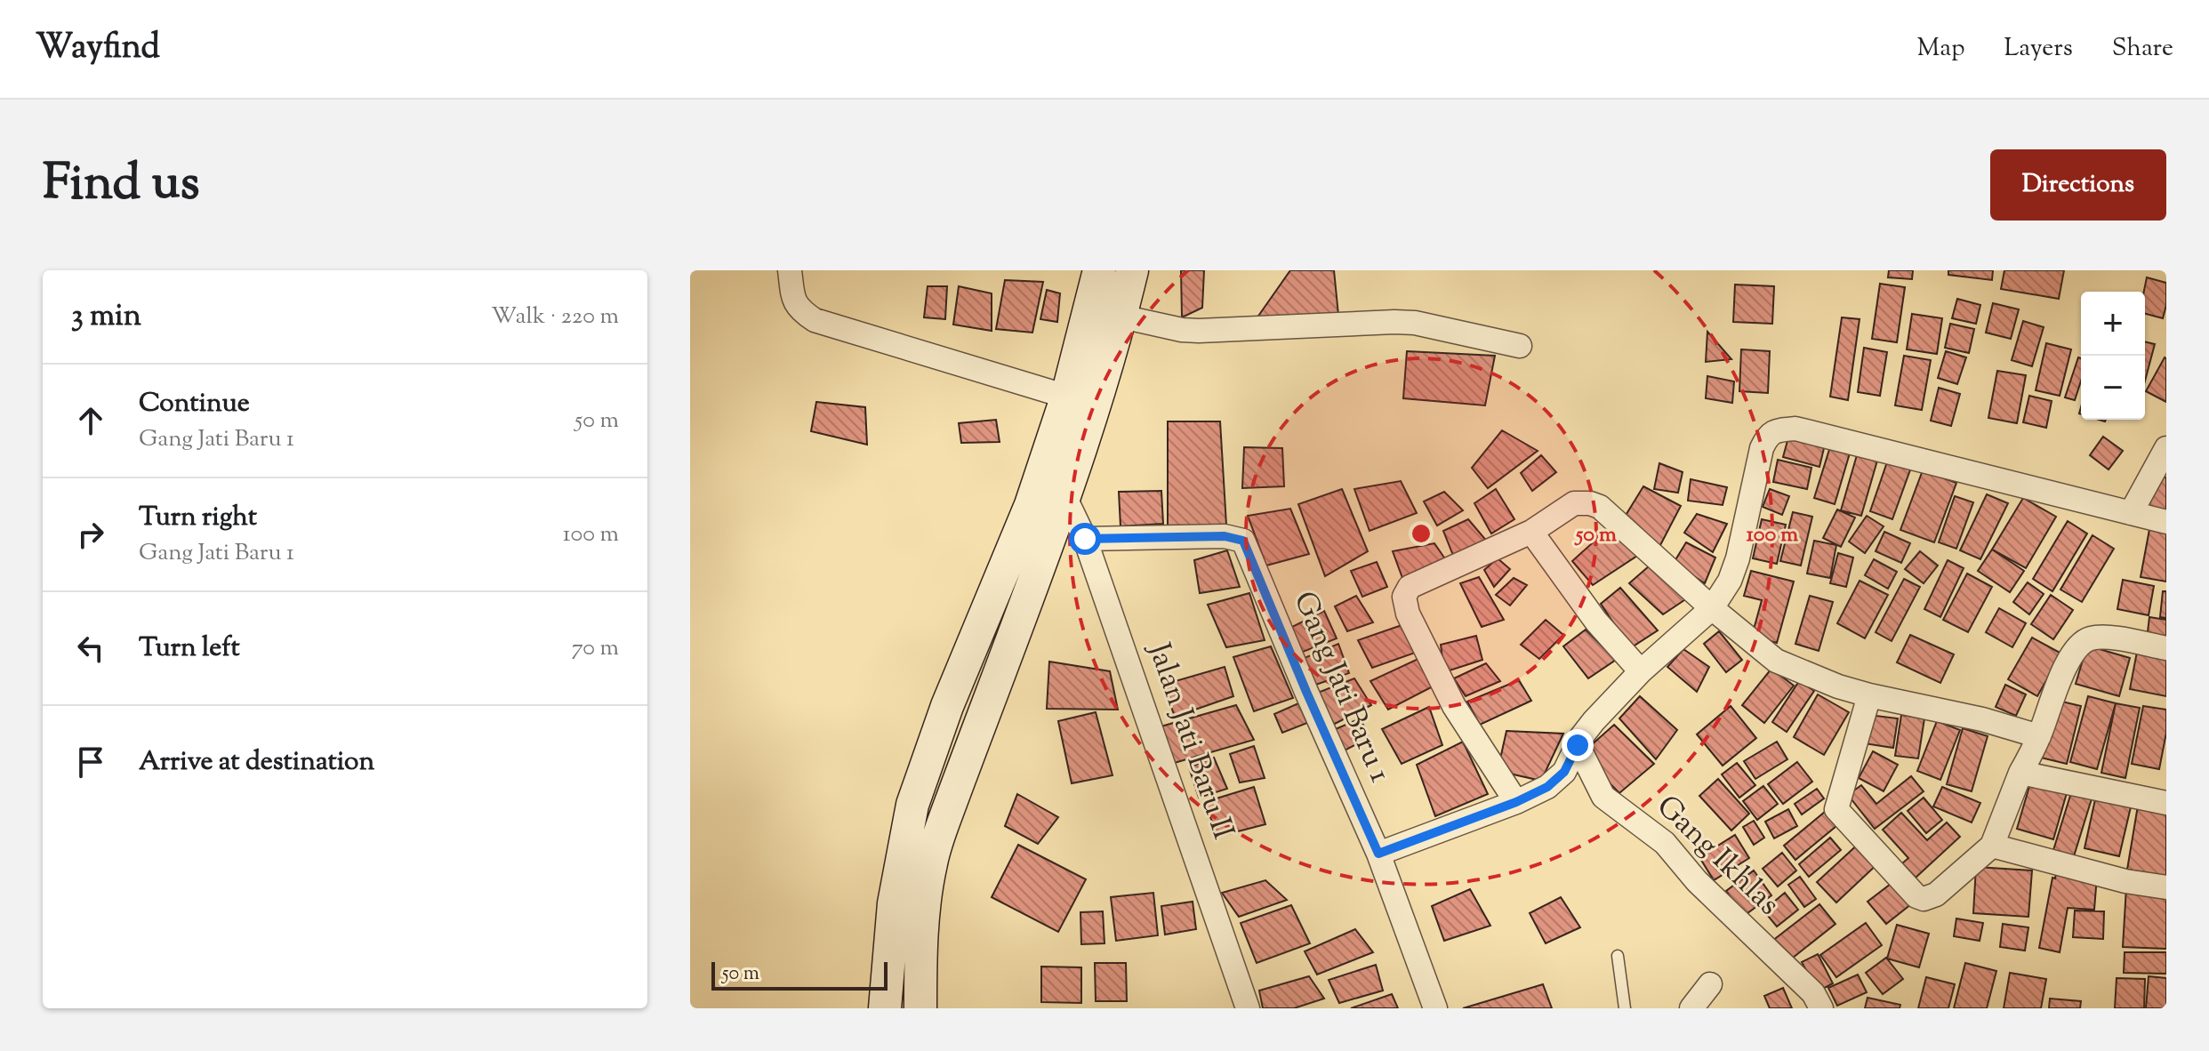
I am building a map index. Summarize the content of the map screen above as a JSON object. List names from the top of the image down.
{
  "streets": {
    "street": ["Gang Jati Baru 1", "Jalan Jati Baru II", "Gang Ikhlas"]
  },
  "crossings": [
    ["Gang Jati Baru 1", "Jalan Jati Baru II"]
  ],
  "scale_bar": "50 m",
  "page": {
    "header": "Wayfind",
    "nav": ["Map", "Layers", "Share"],
    "title": "Find us",
    "buttons": "Directions",
    "heading": ["3 min", "Walk · 220 m"],
    "map_buttons": ["+", "−"],
    "list": [
      ["Continue", "Gang Jati Baru 1", "50 m"],
      ["Turn right", "Gang Jati Baru 1", "100 m"],
      ["Turn left", "70 m"],
      "Arrive at destination"
    ],
    "scale": "50 m"
  },
  "rings": ["50 m", "100 m"]
}
